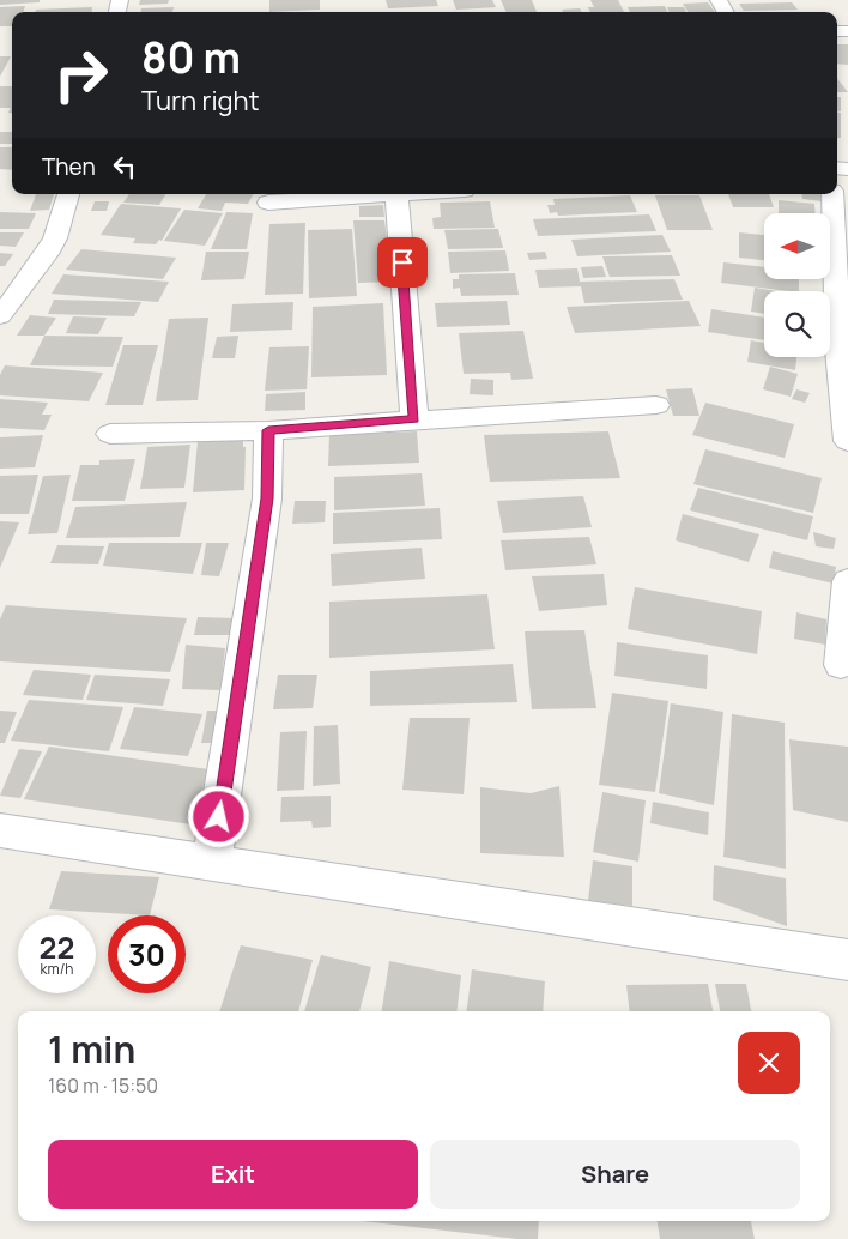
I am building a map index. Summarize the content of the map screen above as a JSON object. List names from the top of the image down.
{
  "north": "left",
  "page": {
    "turn": ["80 m", "Turn right"],
    "then": "Then",
    "speed": "22 km/h",
    "limit": "30",
    "heading": ["1 min", "160 m · 15:50"],
    "buttons": ["Exit", "Share"]
  }
}
